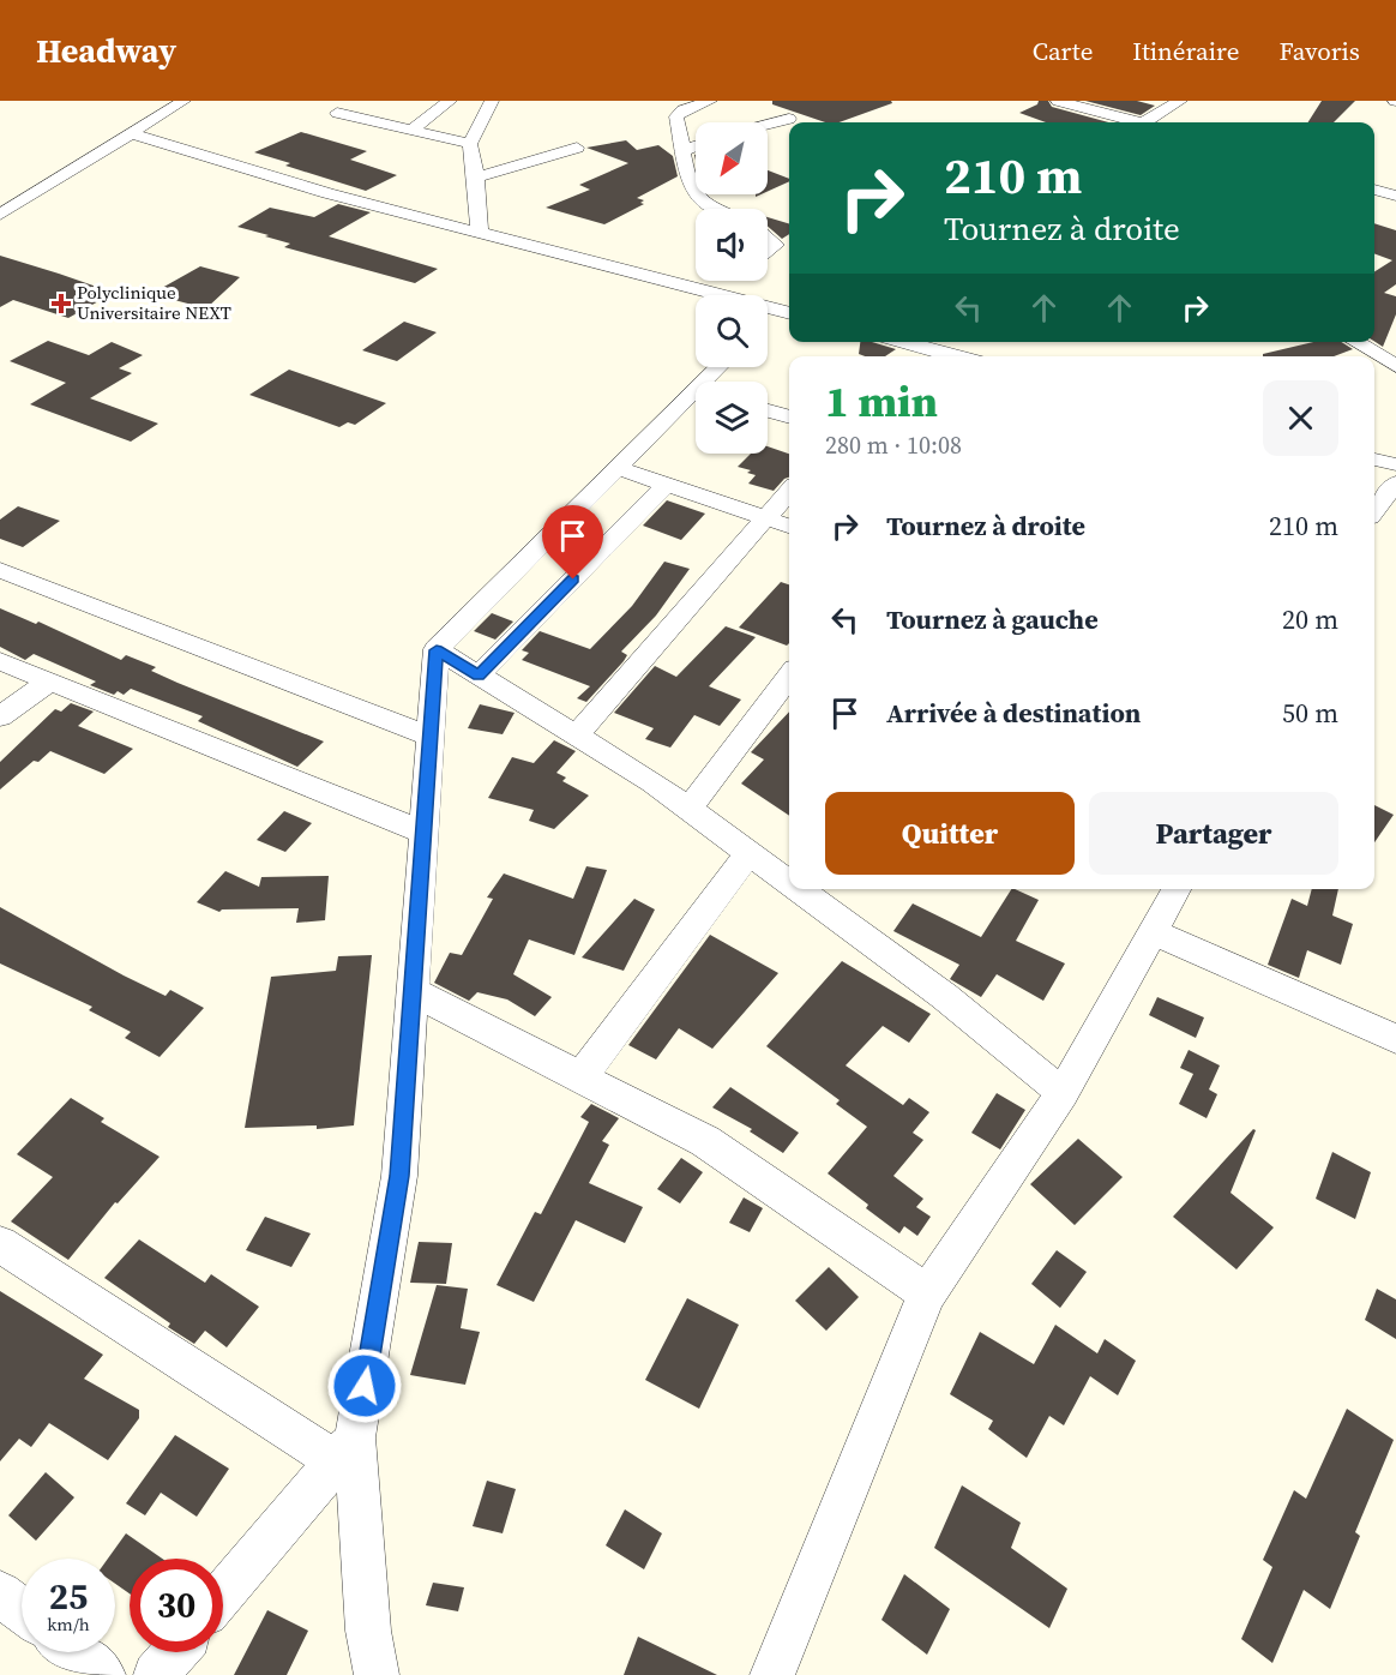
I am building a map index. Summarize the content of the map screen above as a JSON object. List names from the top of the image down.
{
  "places": {
    "health": ["Polyclinique Universitaire NEXT"]
  },
  "north": "bottom left",
  "page": {
    "header": "Headway",
    "nav": ["Carte", "Itinéraire", "Favoris"],
    "turn": ["210 m", "Tournez à droite"],
    "heading": ["1 min", "280 m · 10:08"],
    "list": [
      {
        "name": "Tournez à droite",
        "value": "210 m"
      },
      {
        "name": "Tournez à gauche",
        "value": "20 m"
      },
      {
        "name": "Arrivée à destination",
        "value": "50 m"
      }
    ],
    "buttons": ["Quitter", "Partager"],
    "speed": "25 km/h",
    "limit": "30"
  }
}
